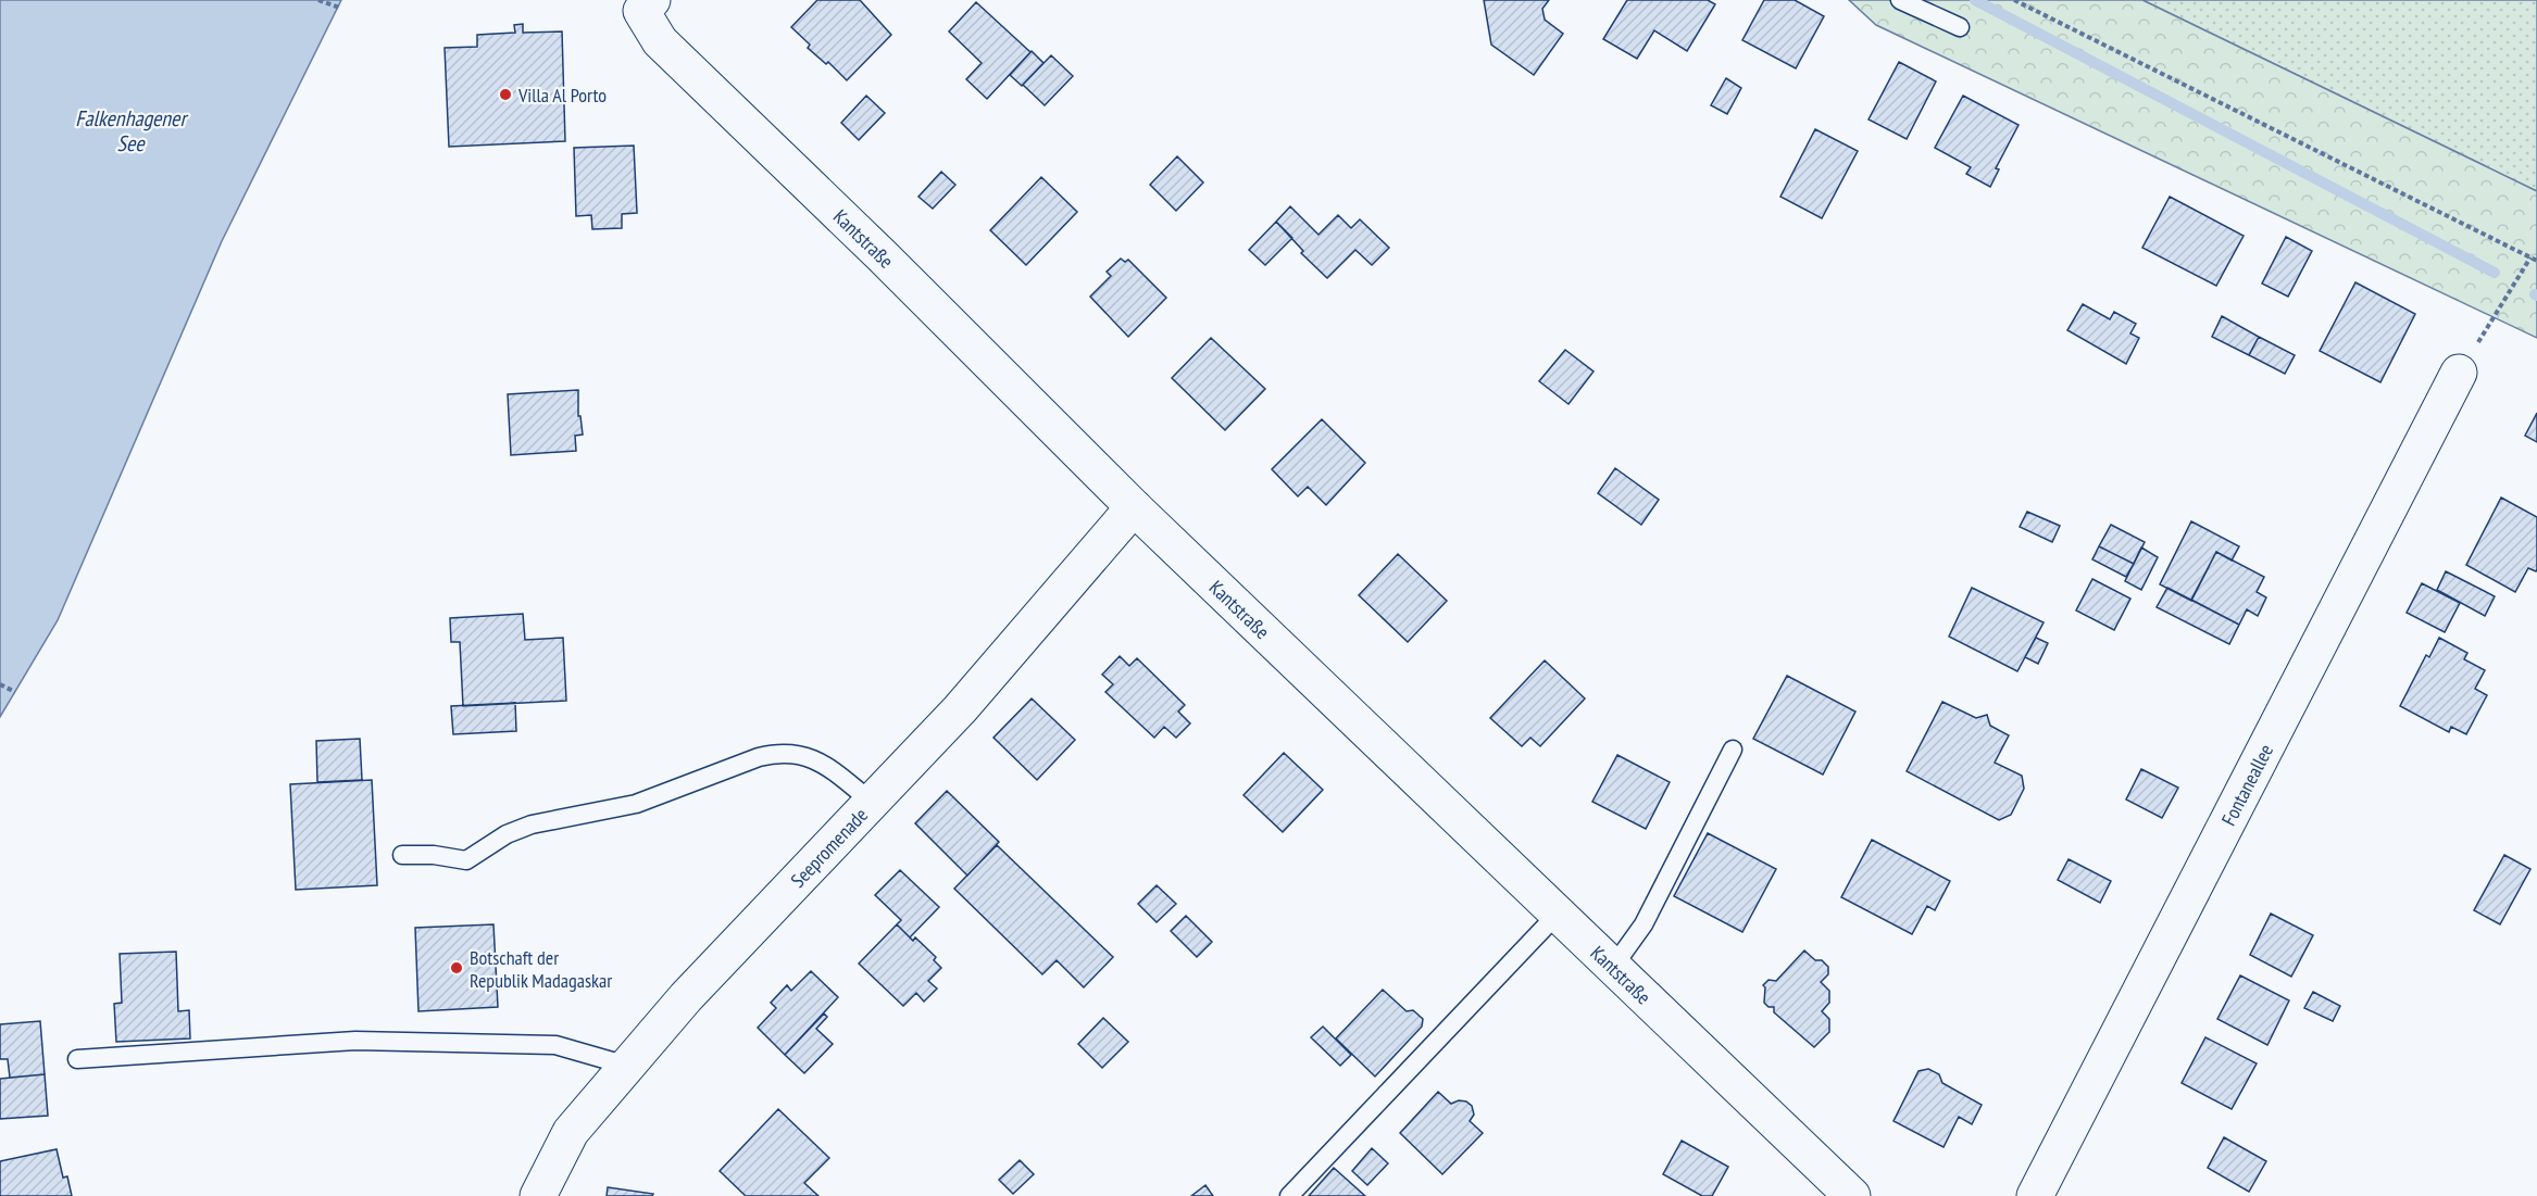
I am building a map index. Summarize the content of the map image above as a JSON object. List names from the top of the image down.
{
  "streets": {
    "street": ["Kantstraße", "Fontaneallee", "Seepromenade"]
  },
  "crossings": [
    ["Kantstraße", "Seepromenade"]
  ],
  "water": ["Falkenhagener See"],
  "places": ["Villa Al Porto", "Botschaft der Republik Madagaskar"]
}
